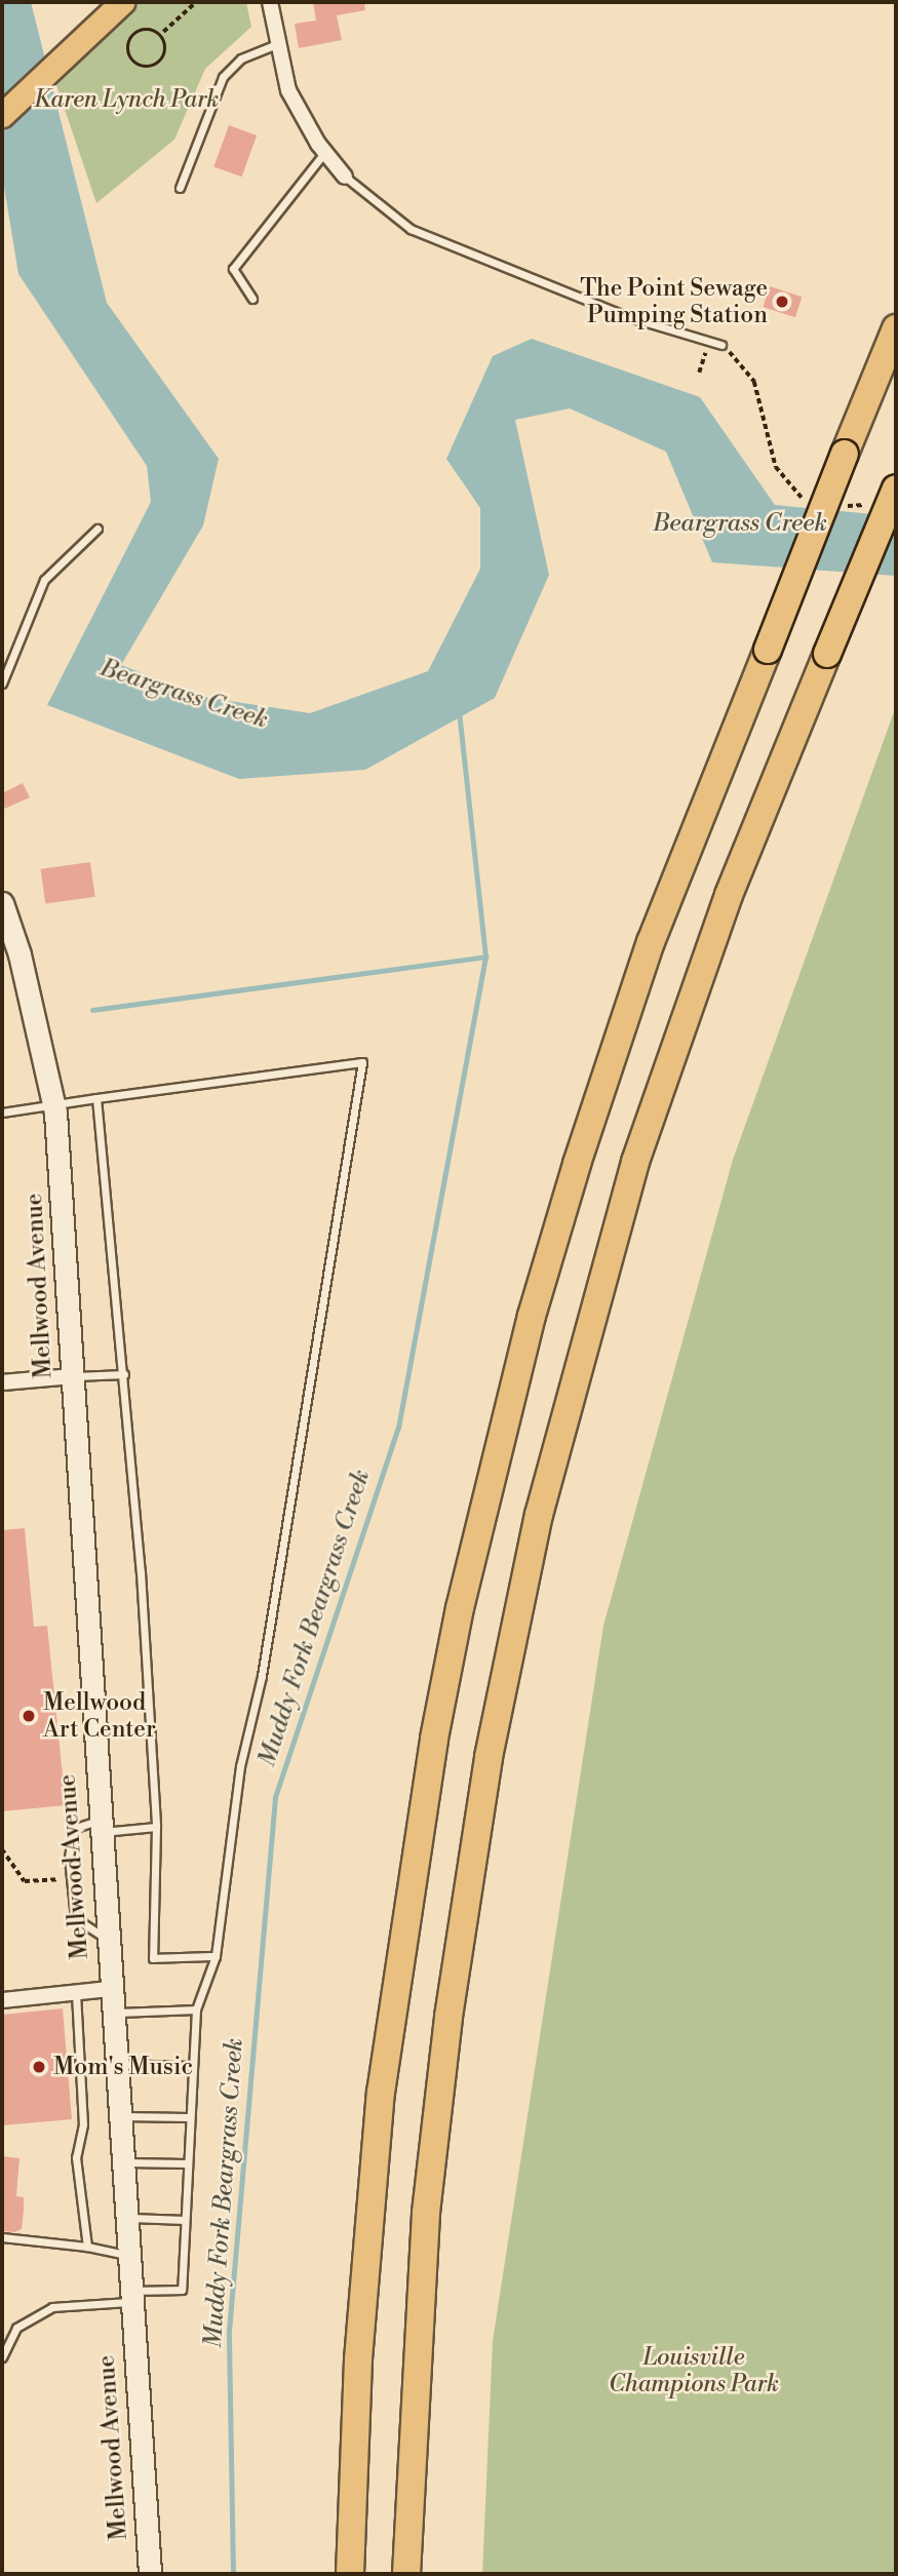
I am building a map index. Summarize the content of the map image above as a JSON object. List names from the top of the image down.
{
  "streets": {
    "street": ["Mellwood Avenue"]
  },
  "water": ["Beargrass Creek", "Muddy Fork Beargrass Creek"],
  "parks": ["Karen Lynch Park", "Louisville Champions Park"],
  "places": ["The Point Sewage Pumping Station", "Mellwood Art Center", "Mom's Music"]
}
